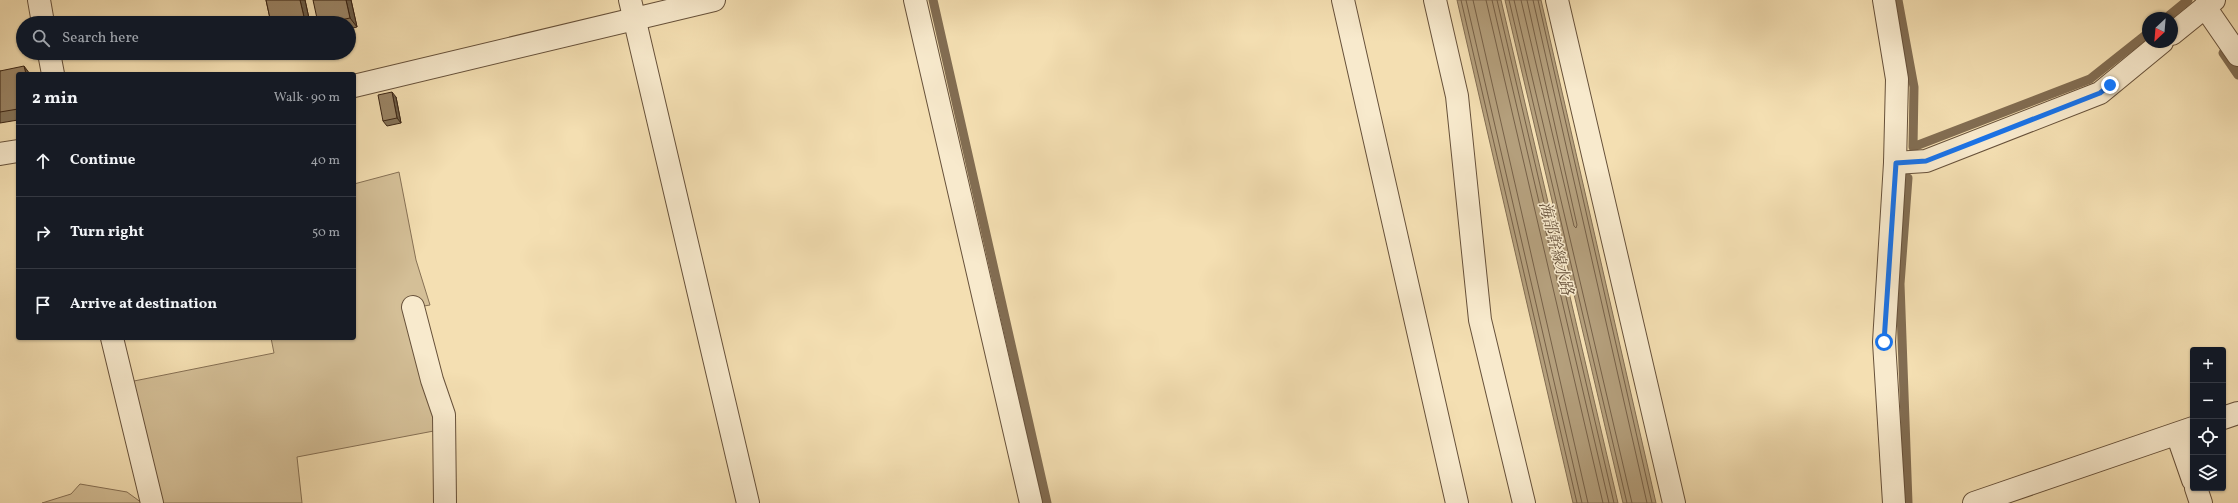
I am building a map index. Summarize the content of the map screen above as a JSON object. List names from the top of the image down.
{
  "water": ["海部幹線水路"],
  "north": "bottom left",
  "page": {
    "search": "Search here",
    "heading": ["2 min", "Walk · 90 m"],
    "list": [
      ["Continue", "40 m"],
      ["Turn right", "50 m"],
      "Arrive at destination"
    ],
    "map_buttons": ["+", "−"]
  }
}
